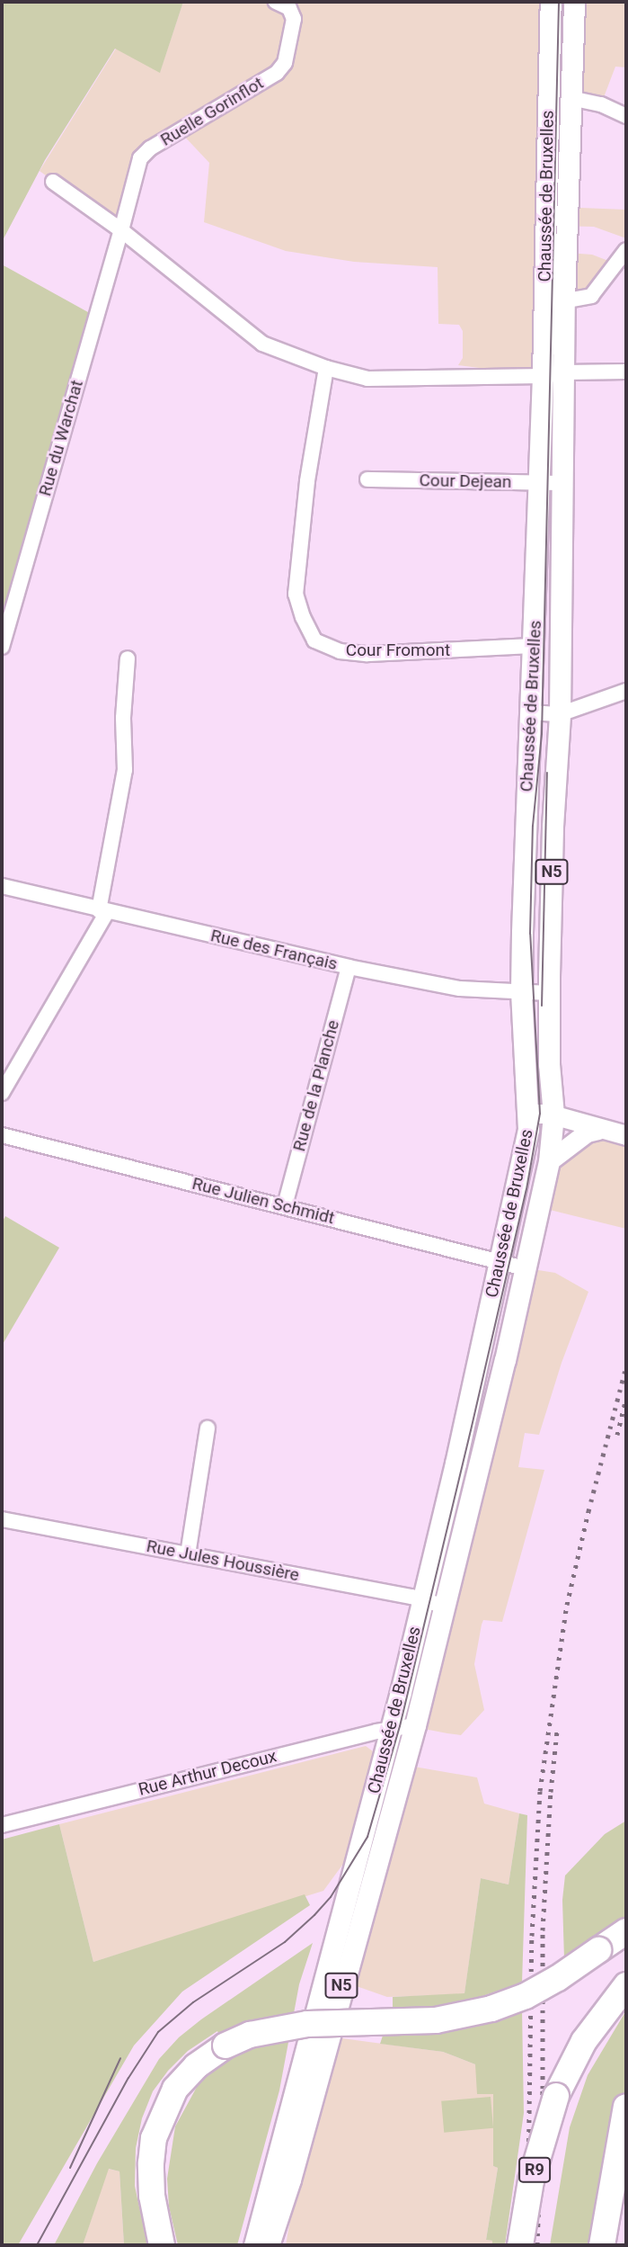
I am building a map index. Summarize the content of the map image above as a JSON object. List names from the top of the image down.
{
  "streets": {
    "highway": ["R9"],
    "main road": ["Chaussée de Bruxelles", "N5"],
    "street": [
      "Ruelle Gorinflot",
      "Rue du Warchat",
      "Cour Dejean",
      "Cour Fromont",
      "Rue des Français",
      "Rue de la Planche",
      "Rue Julien Schmidt",
      "Rue Jules Houssière",
      "Rue Arthur Decoux"
    ]
  },
  "crossings": [
    ["Ruelle Gorinflot", "Rue du Warchat"],
    ["Chaussée de Bruxelles", "Cour Dejean"],
    ["Chaussée de Bruxelles", "Cour Fromont"],
    ["Chaussée de Bruxelles", "Rue des Français"],
    ["Chaussée de Bruxelles", "Rue Julien Schmidt"],
    ["Chaussée de Bruxelles", "Rue Jules Houssière"],
    ["Chaussée de Bruxelles", "Rue Arthur Decoux"],
    ["Rue des Français", "Rue de la Planche"],
    ["Rue de la Planche", "Rue Julien Schmidt"]
  ]
}
